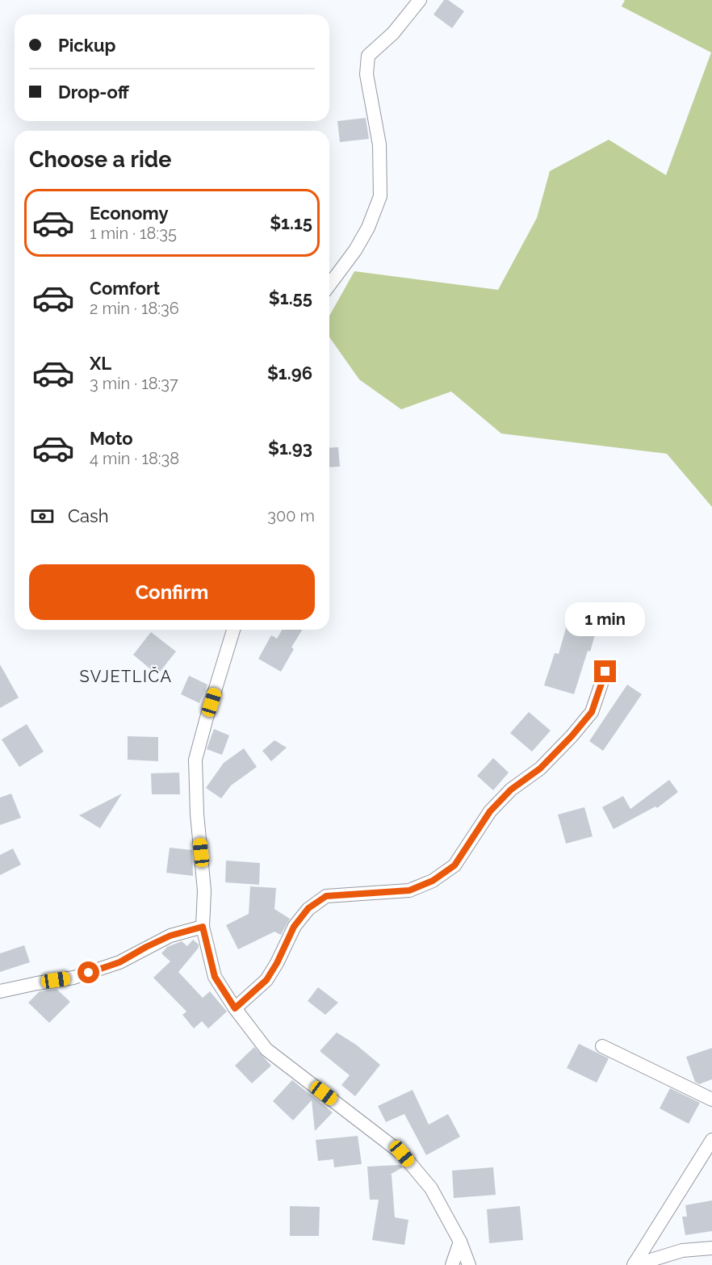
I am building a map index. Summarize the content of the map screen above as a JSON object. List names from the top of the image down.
{
  "districts": ["SVJETLIČA"],
  "page": {
    "banner": ["Pickup", "Drop-off"],
    "heading": "Choose a ride",
    "list": [
      {
        "name": "Economy",
        "note": "1 min · 18:35",
        "value": "$1.15"
      },
      {
        "name": "Comfort",
        "note": "2 min · 18:36",
        "value": "$1.55"
      },
      {
        "name": "XL",
        "note": "3 min · 18:37",
        "value": "$1.96"
      },
      {
        "name": "Moto",
        "note": "4 min · 18:38",
        "value": "$1.93"
      }
    ],
    "pay": ["Cash", "300 m"],
    "buttons": "Confirm",
    "bubble": "1 min"
  }
}
